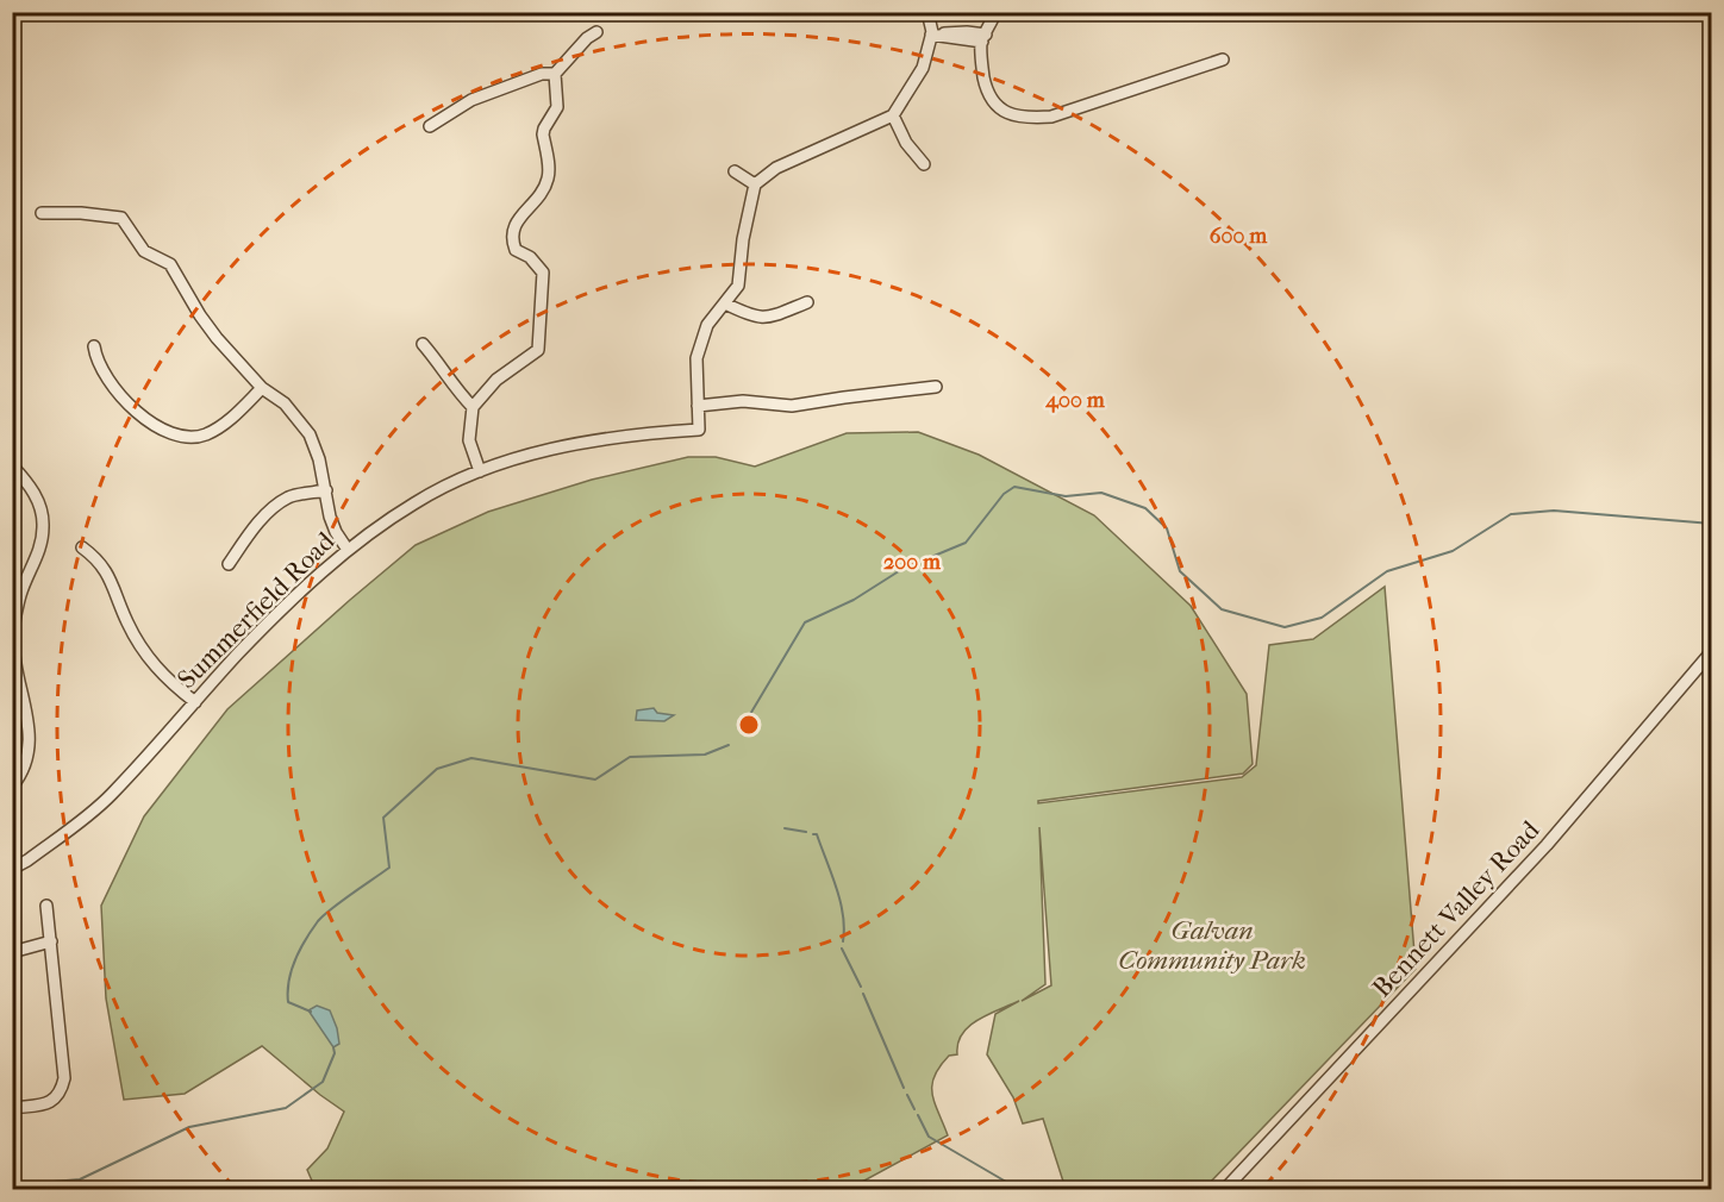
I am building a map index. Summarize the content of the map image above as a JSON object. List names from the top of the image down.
{
  "streets": {
    "street": ["Summerfield Road", "Bennett Valley Road"]
  },
  "parks": ["Galvan Community Park"],
  "rings": ["600 m", "400 m", "200 m"]
}
